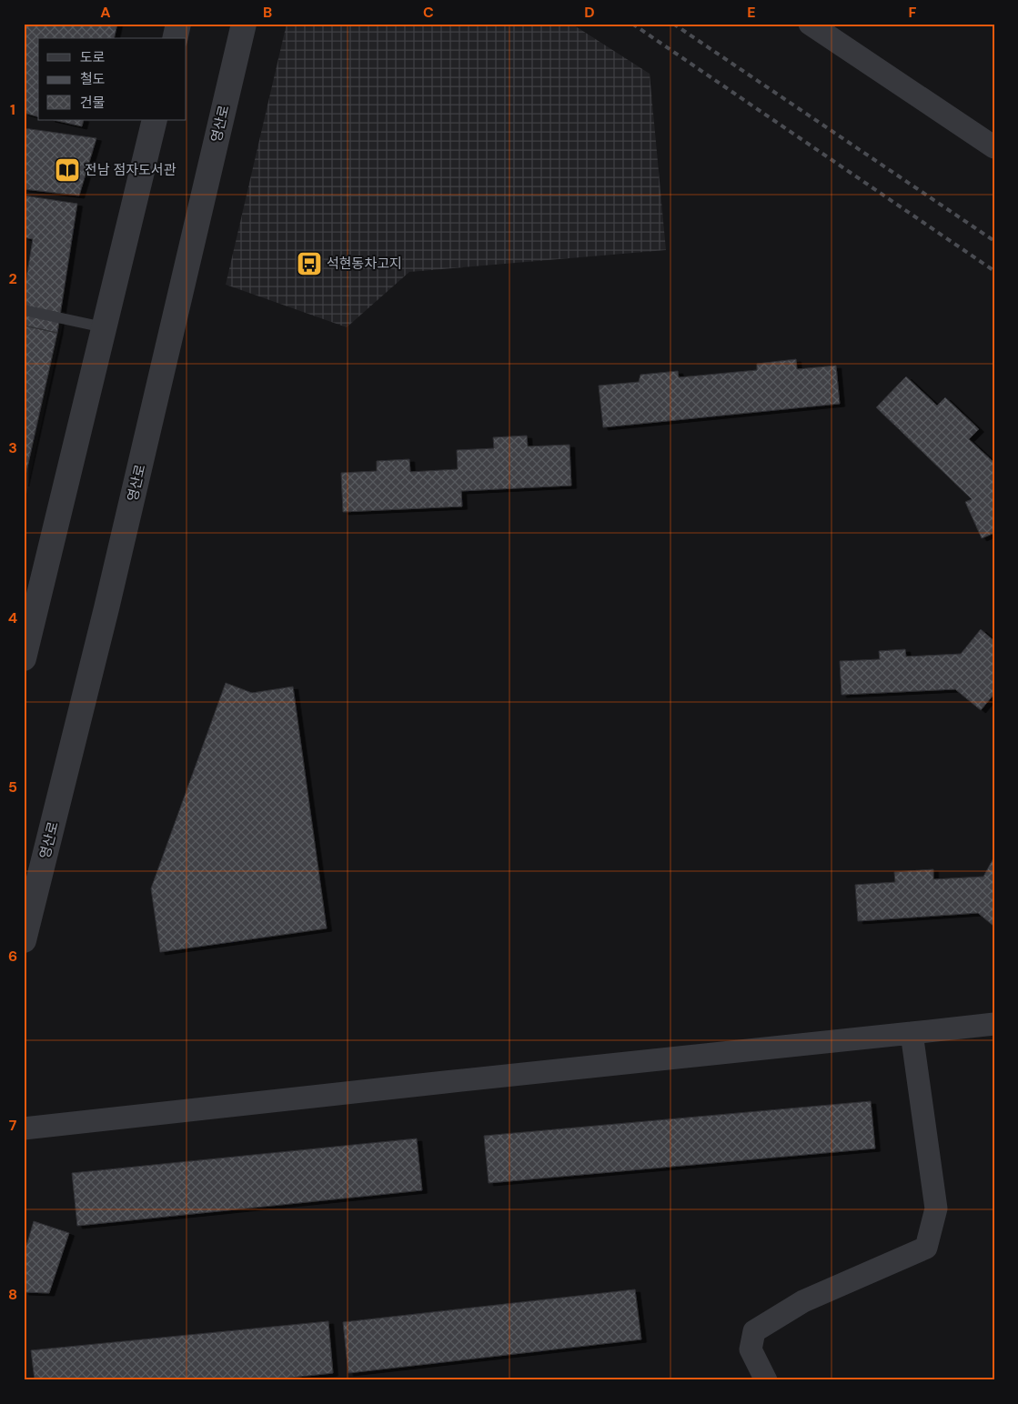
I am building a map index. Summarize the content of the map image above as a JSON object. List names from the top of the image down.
{
  "streets": {
    "street": ["영산로"]
  },
  "places": {
    "library": ["전남 점자도서관"],
    "bus stop": ["석현동차고지"]
  },
  "legend": ["도로", "철도", "건물"],
  "grid": {
    "columns": [
      "A",
      "B",
      "C",
      "D",
      "E",
      "F"
    ],
    "rows": [
      "1",
      "2",
      "3",
      "4",
      "5",
      "6",
      "7",
      "8"
    ]
  }
}
